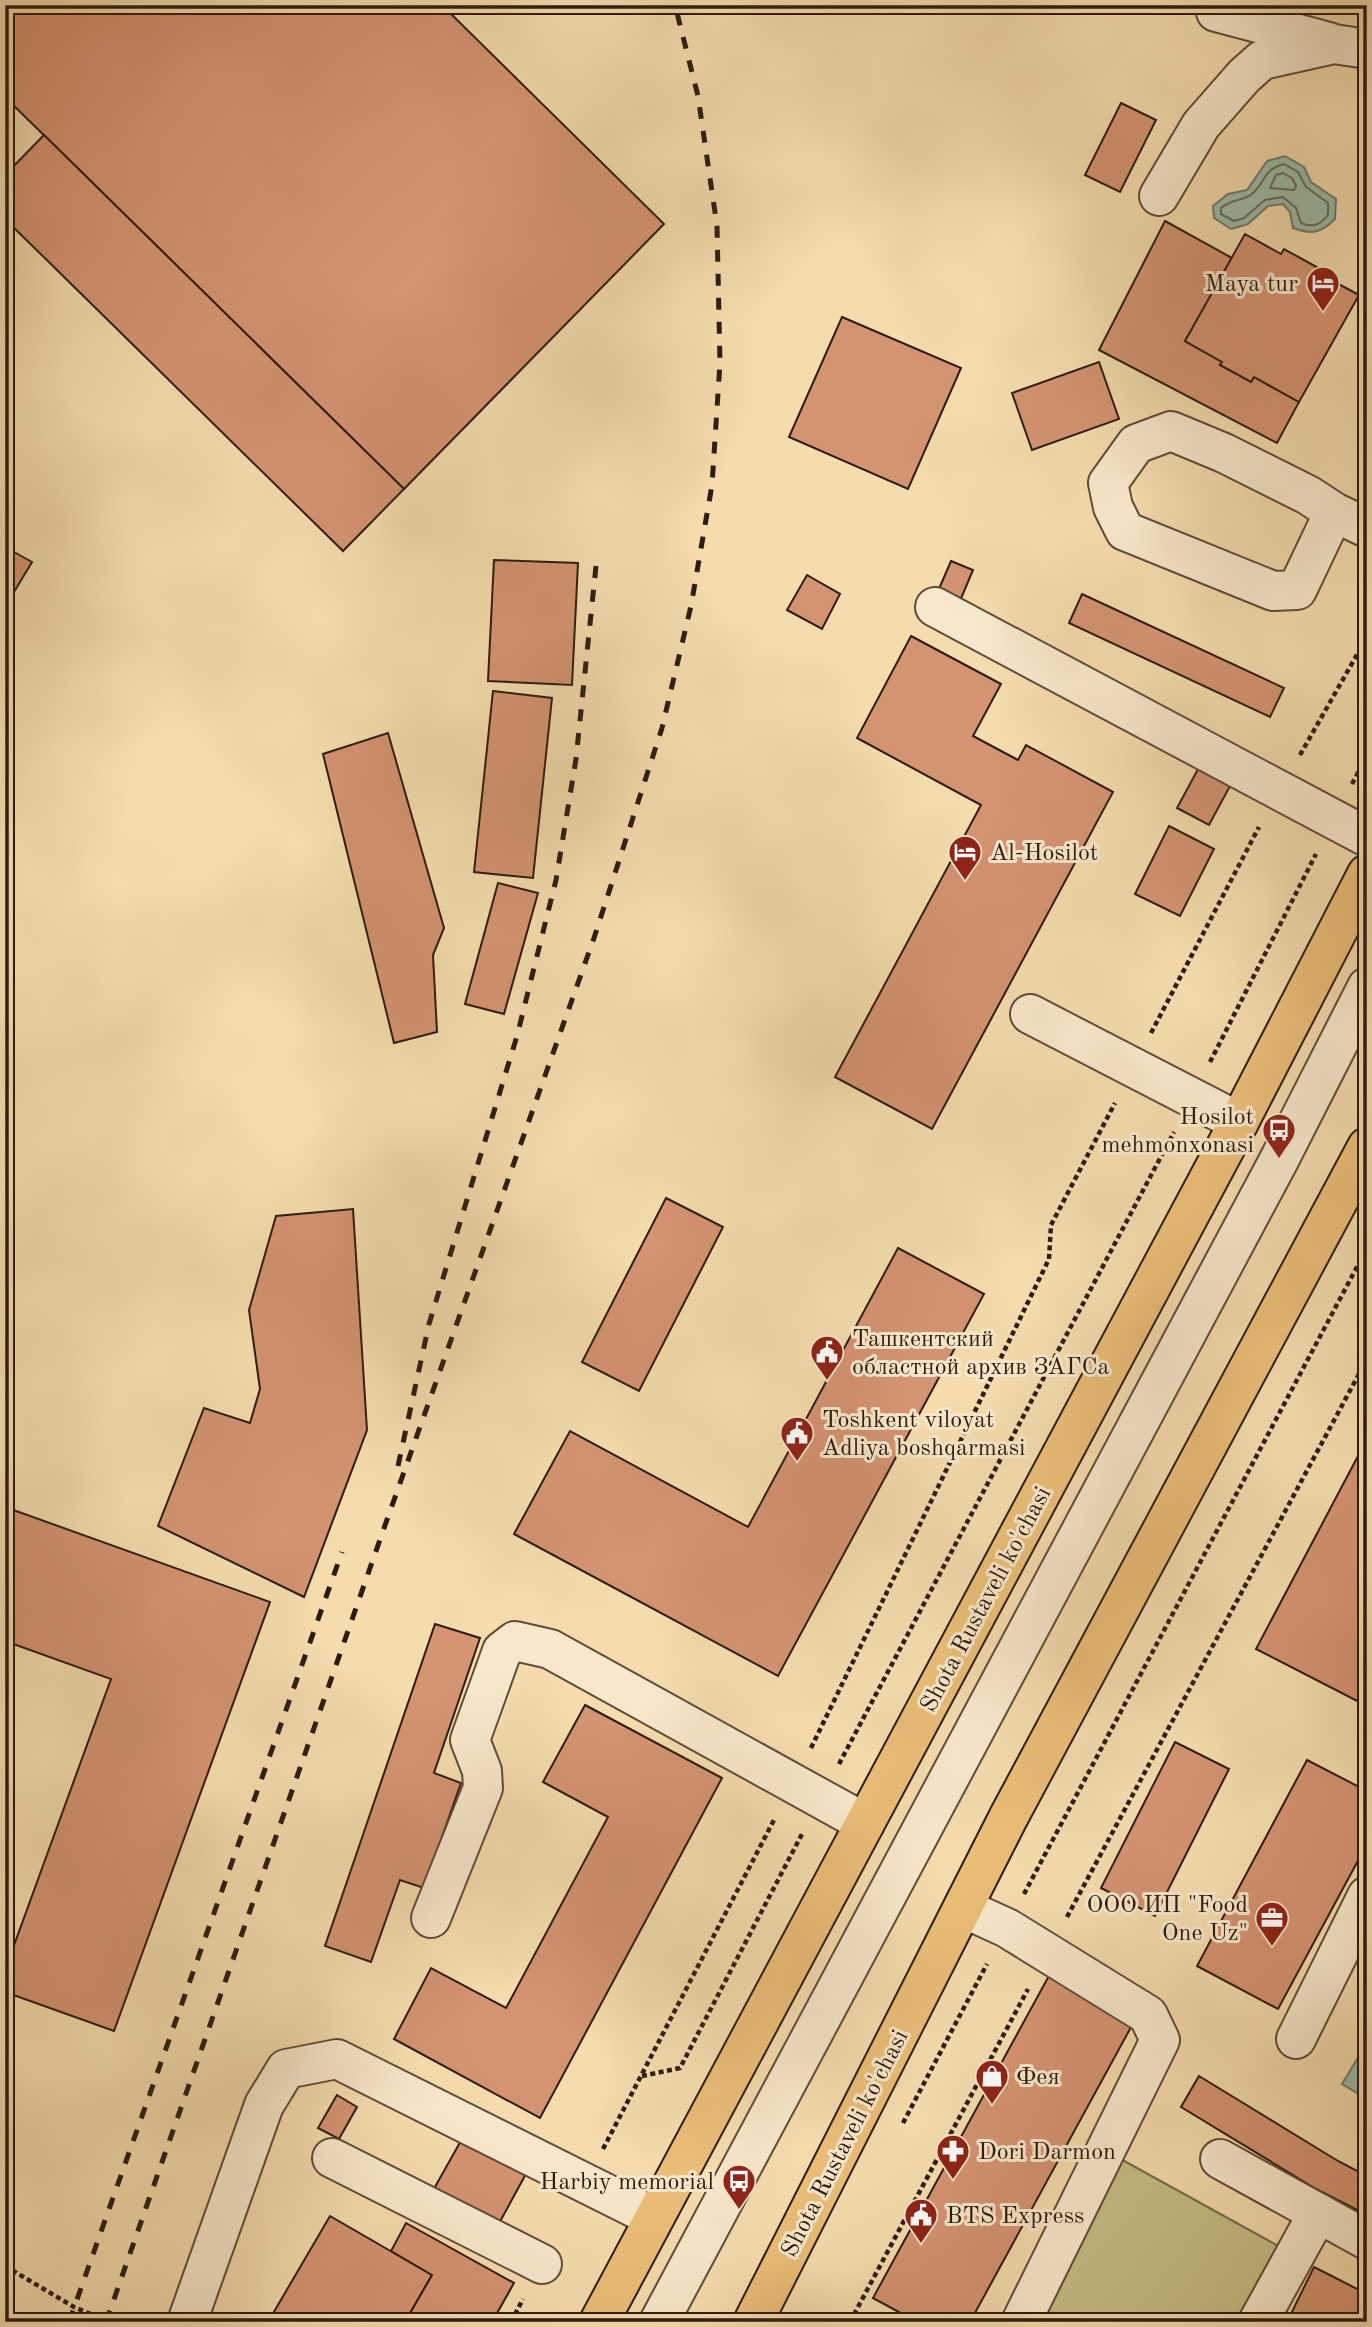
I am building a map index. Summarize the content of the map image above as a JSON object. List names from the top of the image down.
{
  "streets": {
    "main road": ["Shota Rustaveli ko'chasi"]
  },
  "places": {
    "hotel": ["Maya tur", "Al-Hosilot"],
    "bus stop": ["Hosilot mehmonxonasi", "Harbiy memorial"],
    "public building": ["Ташкентский областной архив ЗАГСа", "Toshkent viloyat Adliya boshqarmasi", "BTS Express"],
    "office": ["ООО ИП \"Food One Uz\""],
    "shop": ["Фея"],
    "pharmacy": ["Dori Darmon"]
  }
}
